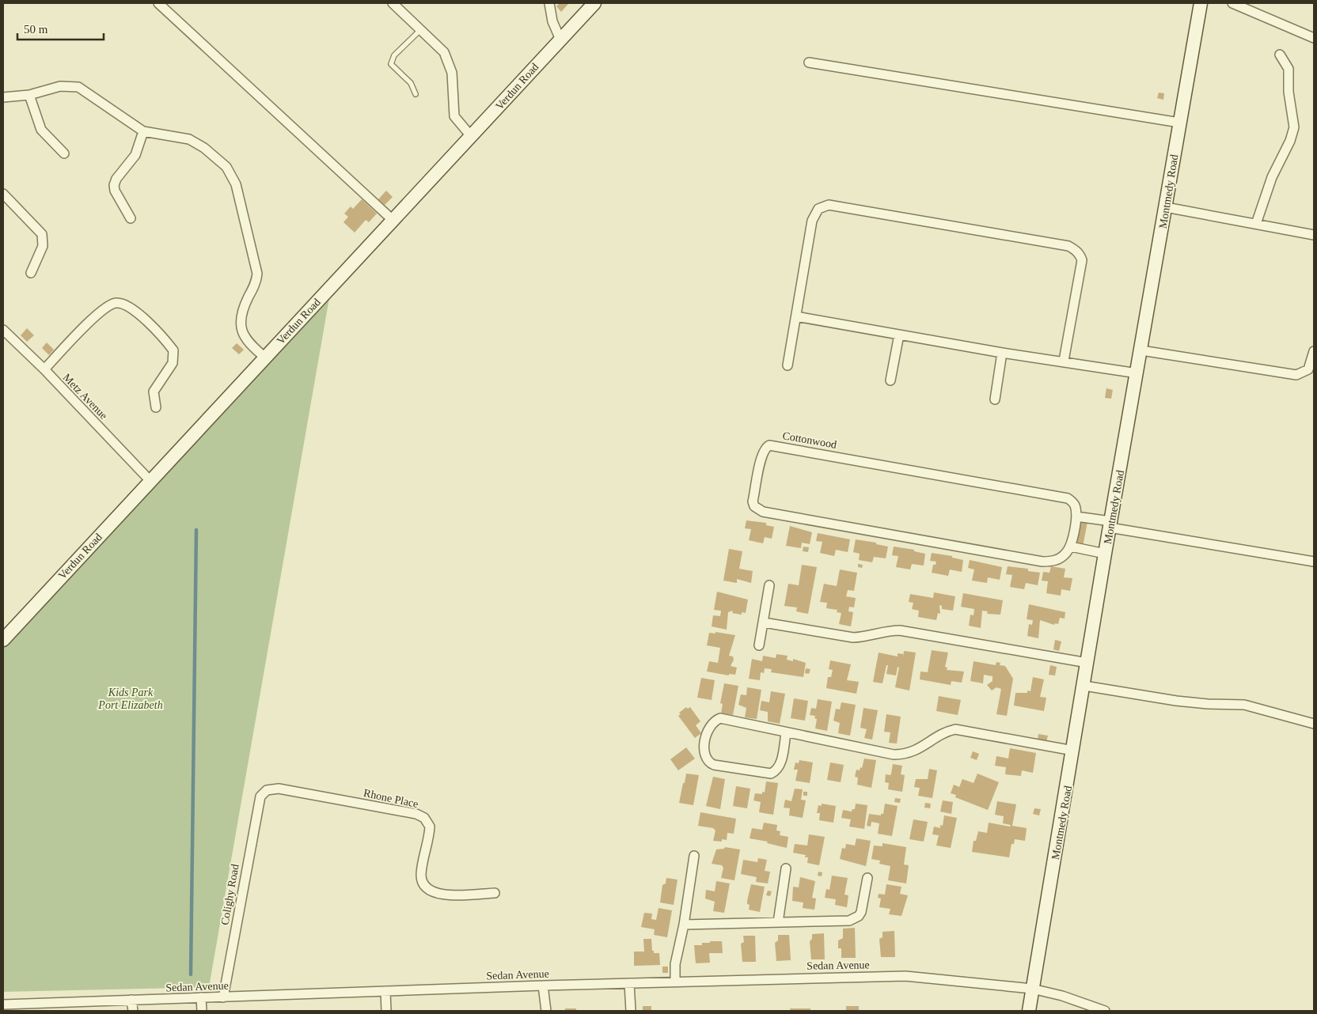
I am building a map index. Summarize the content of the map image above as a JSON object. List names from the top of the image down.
{
  "streets": {
    "street": [
      "Verdun Road",
      "Montmedy Road",
      "Metz Avenue",
      "Cottonwood",
      "Rhone Place",
      "Colighy Road",
      "Sedan Avenue"
    ]
  },
  "crossings": [
    ["Verdun Road", "Metz Avenue"],
    ["Montmedy Road", "Sedan Avenue"],
    ["Rhone Place", "Colighy Road"],
    ["Colighy Road", "Sedan Avenue"]
  ],
  "parks": ["Kids Park Port Elizabeth"],
  "scale_bar": "50 m"
}
